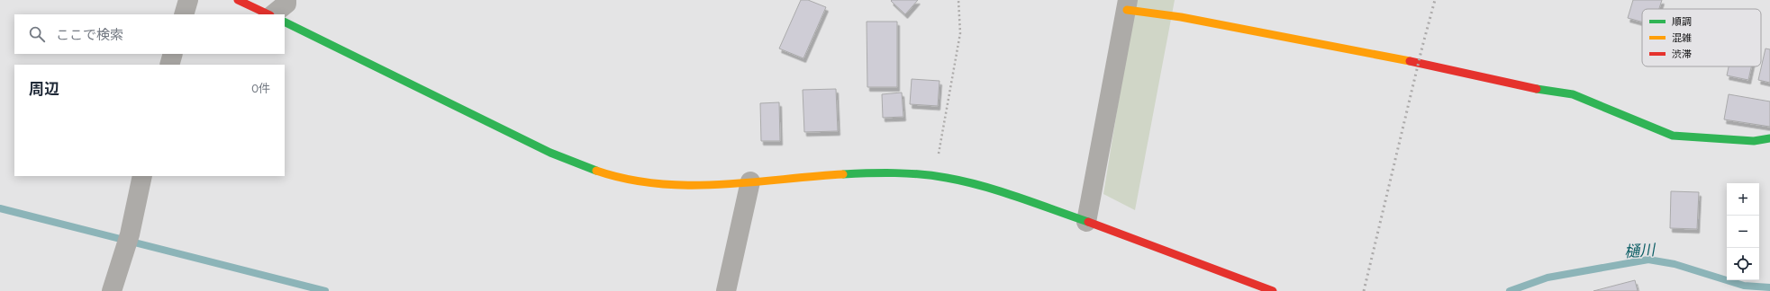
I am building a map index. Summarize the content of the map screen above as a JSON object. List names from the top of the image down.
{
  "water": ["樋川"],
  "legend": ["順調", "混雑", "渋滞"],
  "page": {
    "search": "ここで検索",
    "heading": ["周辺", "0件"],
    "map_buttons": ["+", "−"]
  }
}
